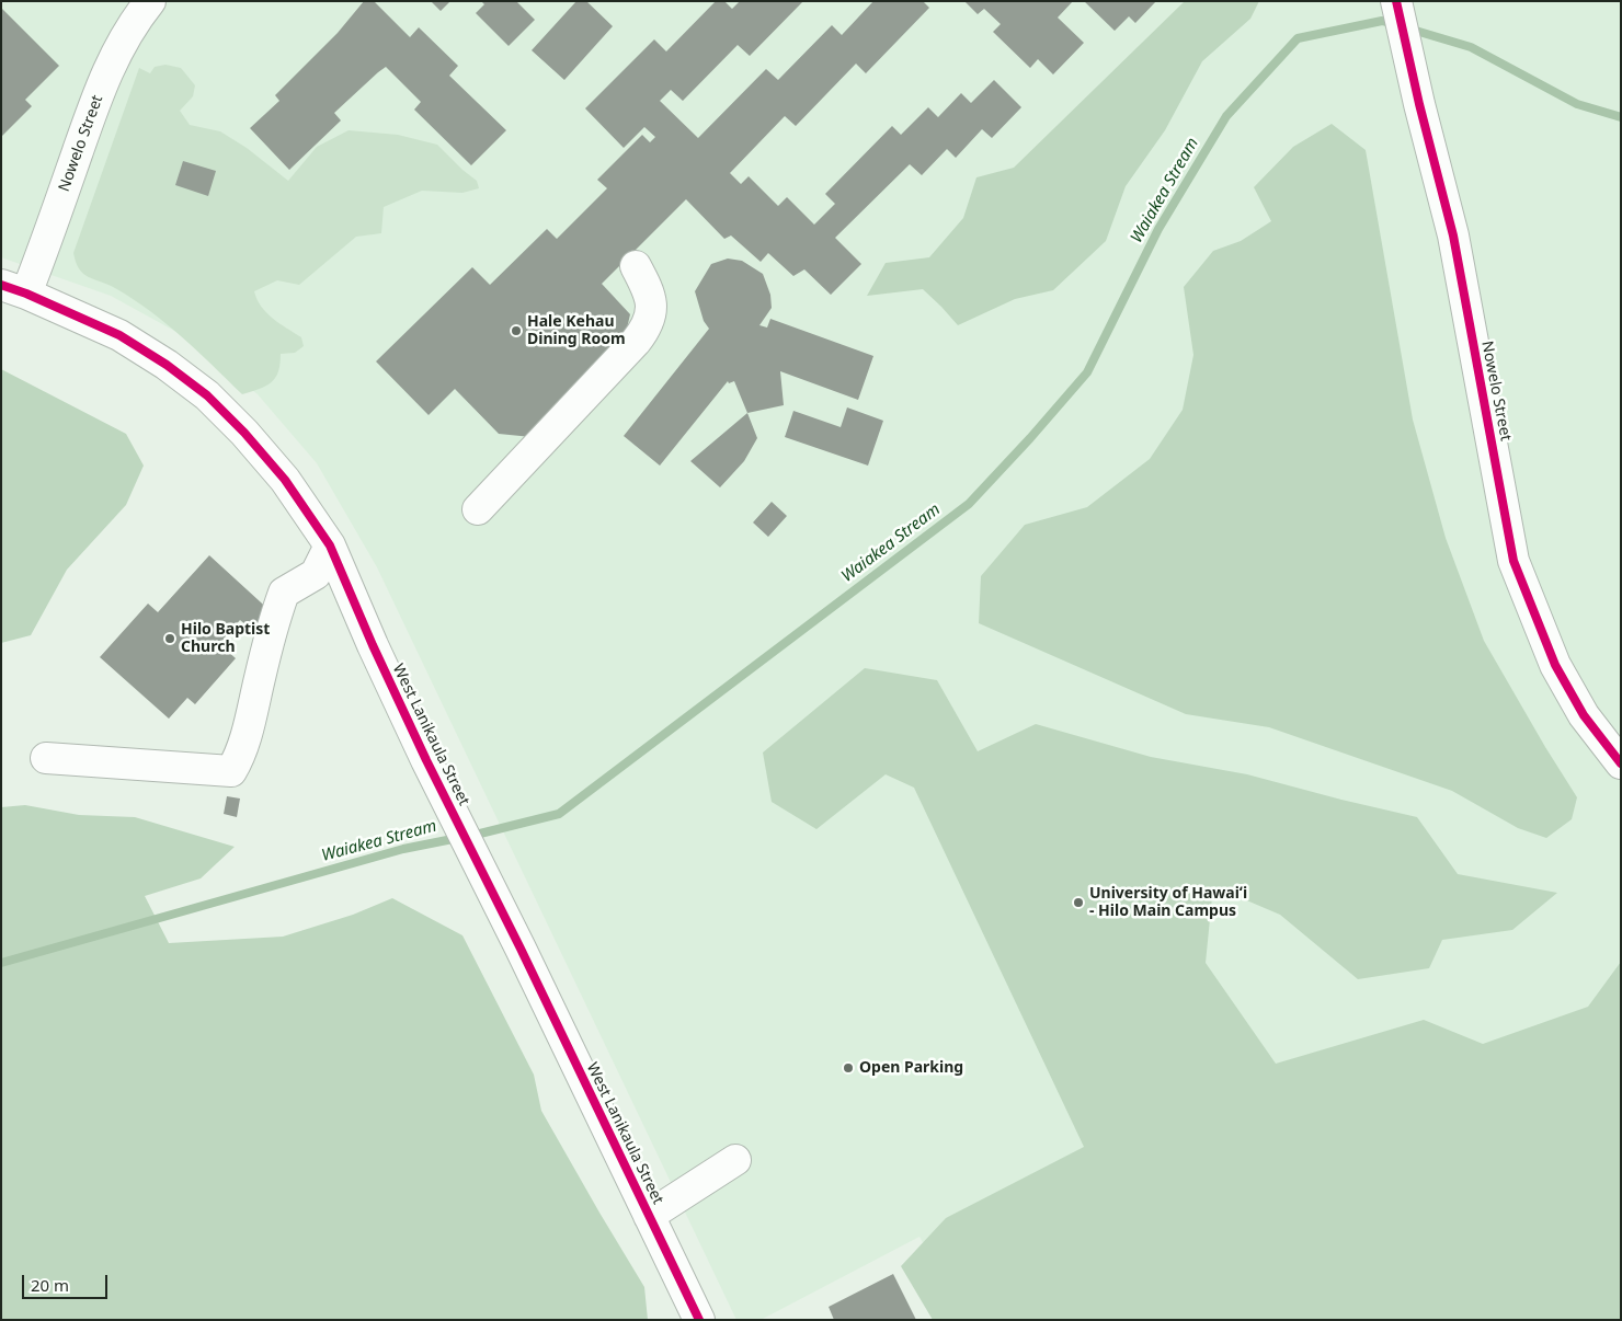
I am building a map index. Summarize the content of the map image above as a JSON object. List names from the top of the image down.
{
  "streets": {
    "street": ["Nowelo Street", "West Lanikaula Street"]
  },
  "crossings": [
    ["Nowelo Street", "West Lanikaula Street"]
  ],
  "water": ["Waiakea Stream"],
  "places": [
    "Hale Kehau Dining Room",
    "Hilo Baptist Church",
    "University of Hawaiʻi - Hilo Main Campus",
    "Open Parking"
  ],
  "scale_bar": "20 m"
}
